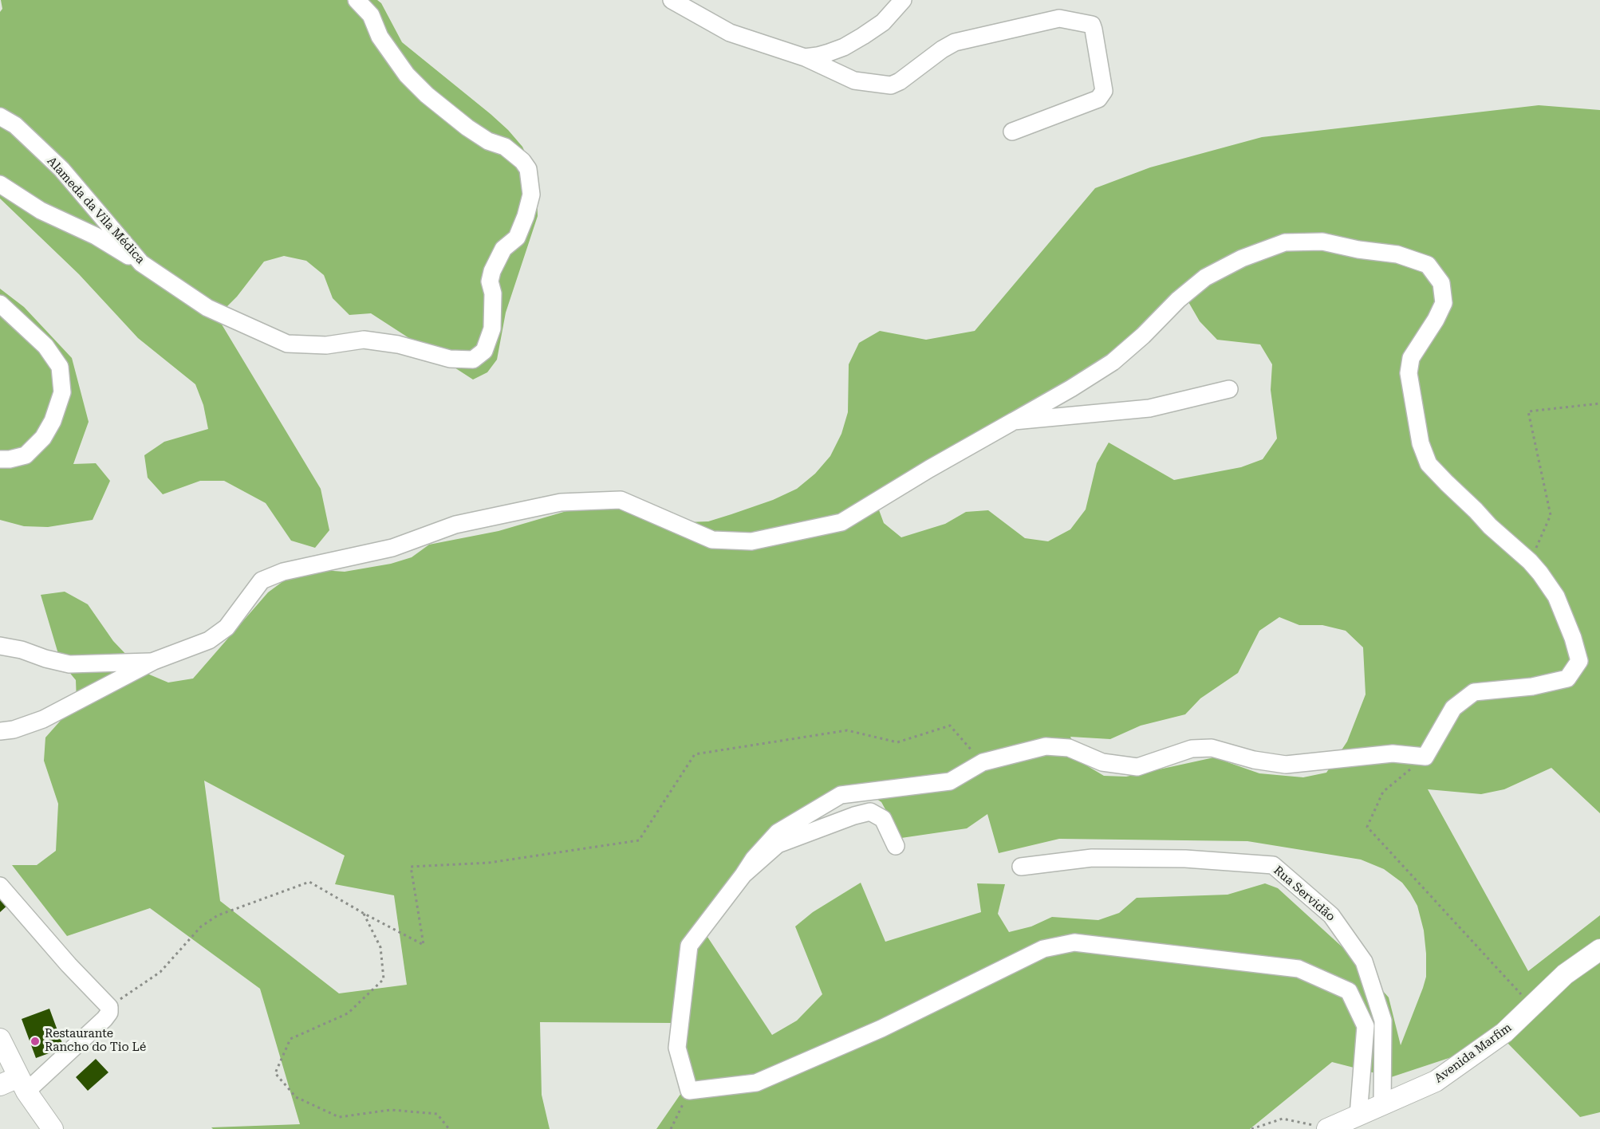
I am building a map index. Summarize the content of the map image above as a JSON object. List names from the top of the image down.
{
  "streets": {
    "street": ["Alameda da Vila Médica", "Rua Servidão", "Avenida Marfim"]
  },
  "crossings": [
    ["Rua Servidão", "Avenida Marfim"]
  ],
  "places": ["Restaurante Rancho do Tio Lé"]
}
